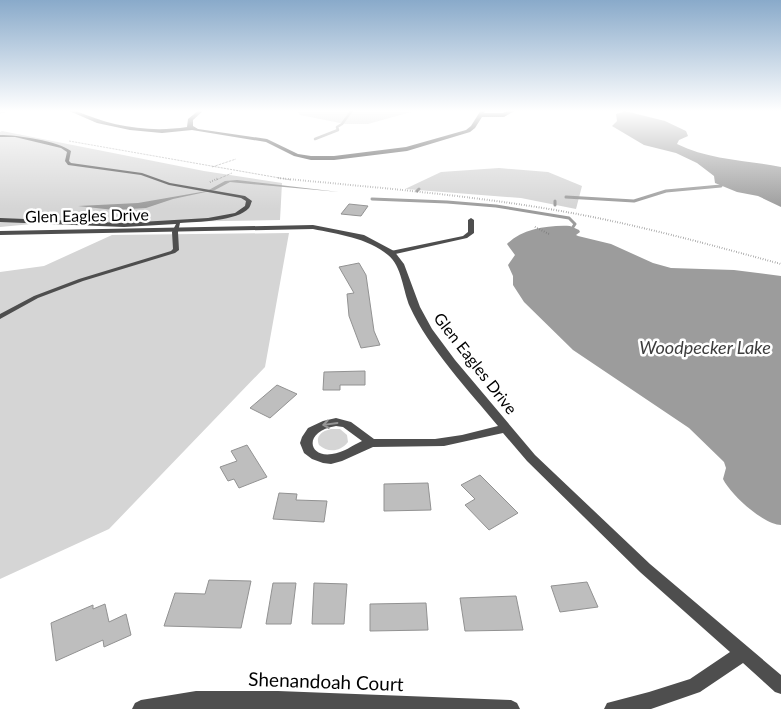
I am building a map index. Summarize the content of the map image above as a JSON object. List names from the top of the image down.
{
  "streets": {
    "street": ["Glen Eagles Drive", "Shenandoah Court"]
  },
  "water": ["Woodpecker Lake"]
}
